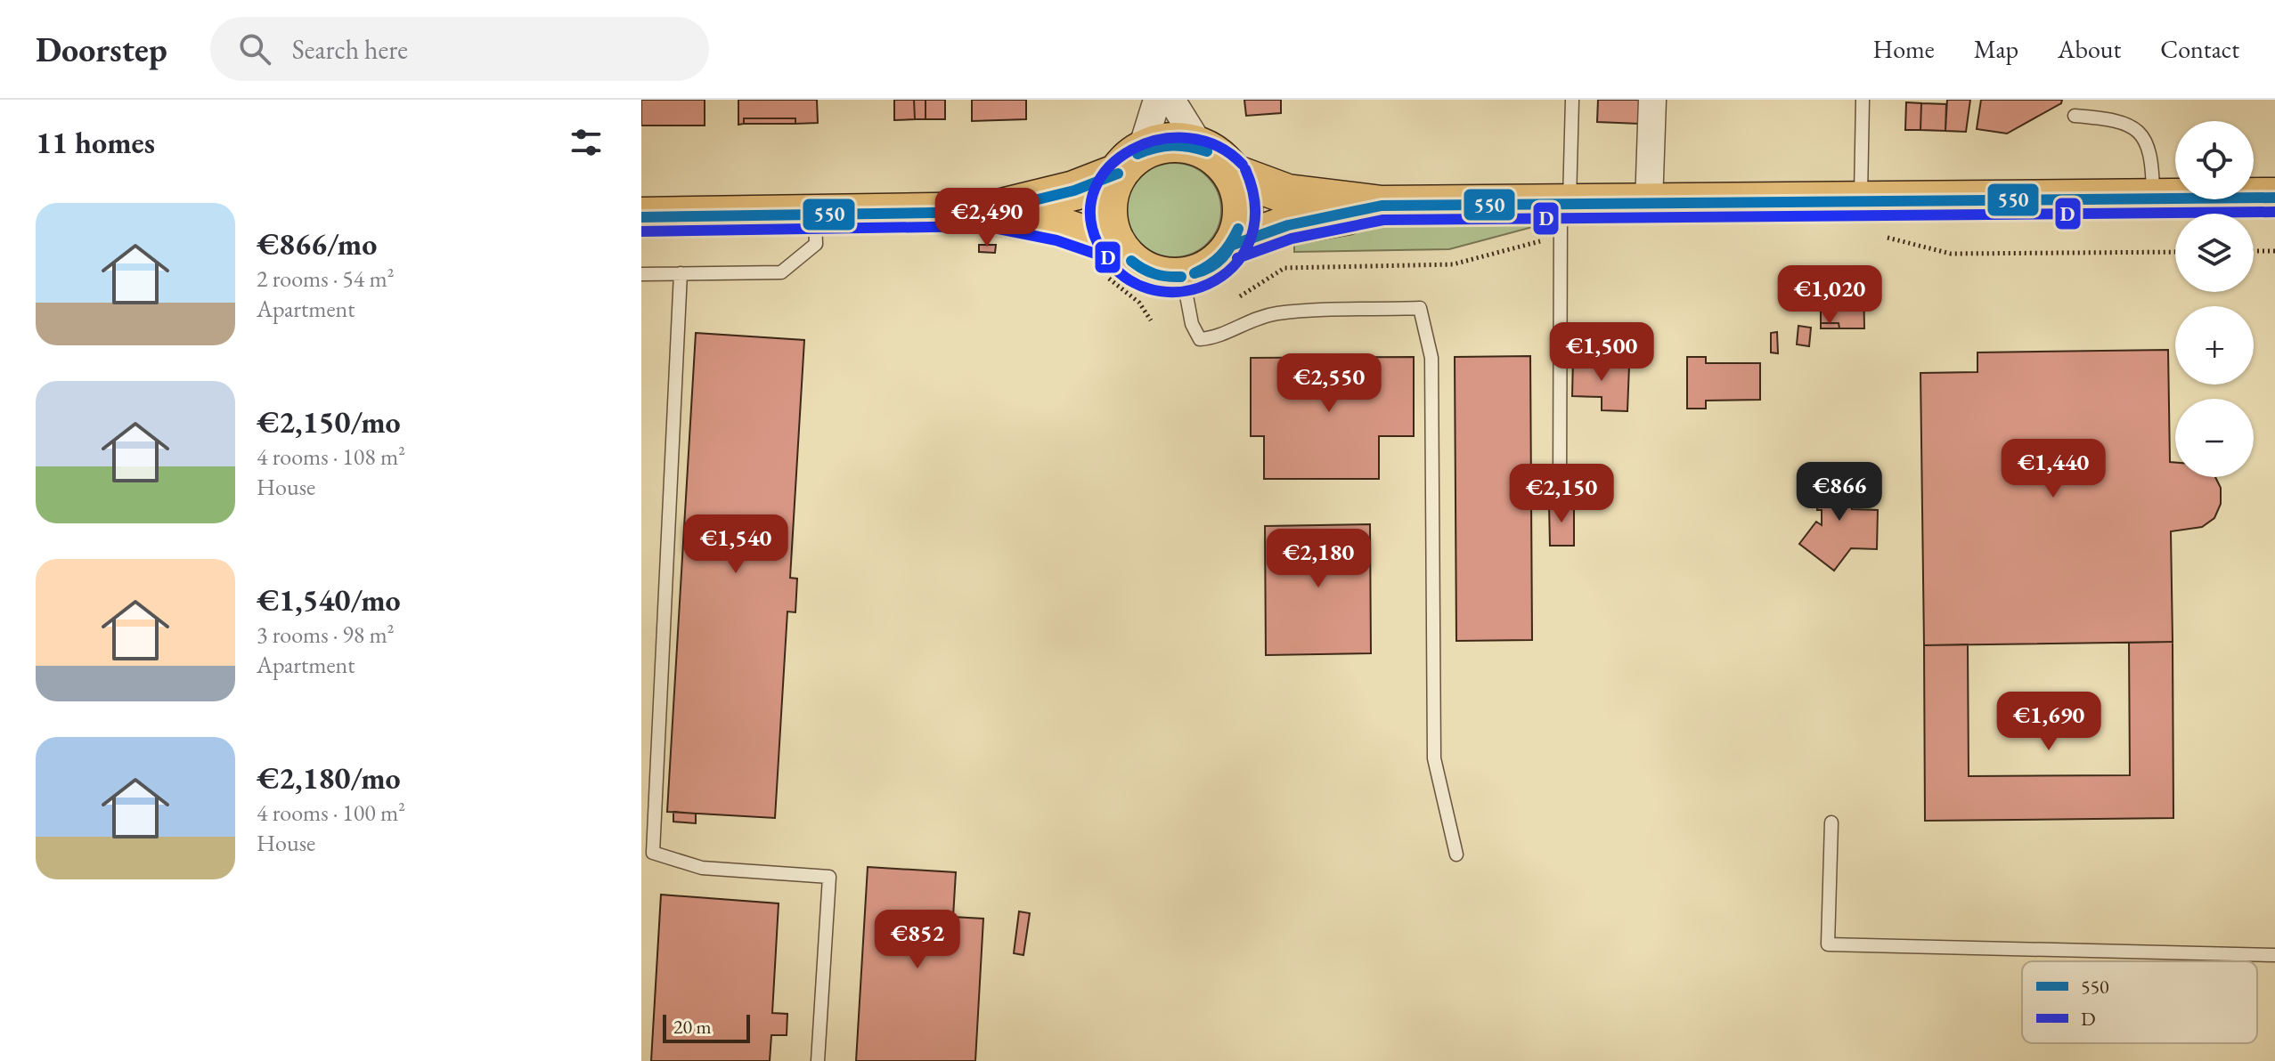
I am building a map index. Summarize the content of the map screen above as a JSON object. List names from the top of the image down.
{
  "lines": ["transit line D", "transit line 550"],
  "legend": ["550", "D"],
  "scale_bar": "20 m",
  "page": {
    "header": "Doorstep",
    "search": "Search here",
    "nav": [
      "Home",
      "Map",
      "About",
      "Contact"
    ],
    "heading": "11 homes",
    "map_buttons": ["+", "−"],
    "list": [
      {
        "name": "€866/mo",
        "note": "2 rooms · 54 m² · Apartment"
      },
      {
        "name": "€2,150/mo",
        "note": "4 rooms · 108 m² · House"
      },
      {
        "name": "€1,540/mo",
        "note": "3 rooms · 98 m² · Apartment"
      },
      {
        "name": "€2,180/mo",
        "note": "4 rooms · 100 m² · House"
      }
    ],
    "price": [
      "€2,490",
      "€1,020",
      "€1,500",
      "€2,550",
      "€1,440",
      "€866",
      "€2,150",
      "€1,540",
      "€2,180",
      "€1,690",
      "€852"
    ],
    "scale": "20 m"
  }
}
